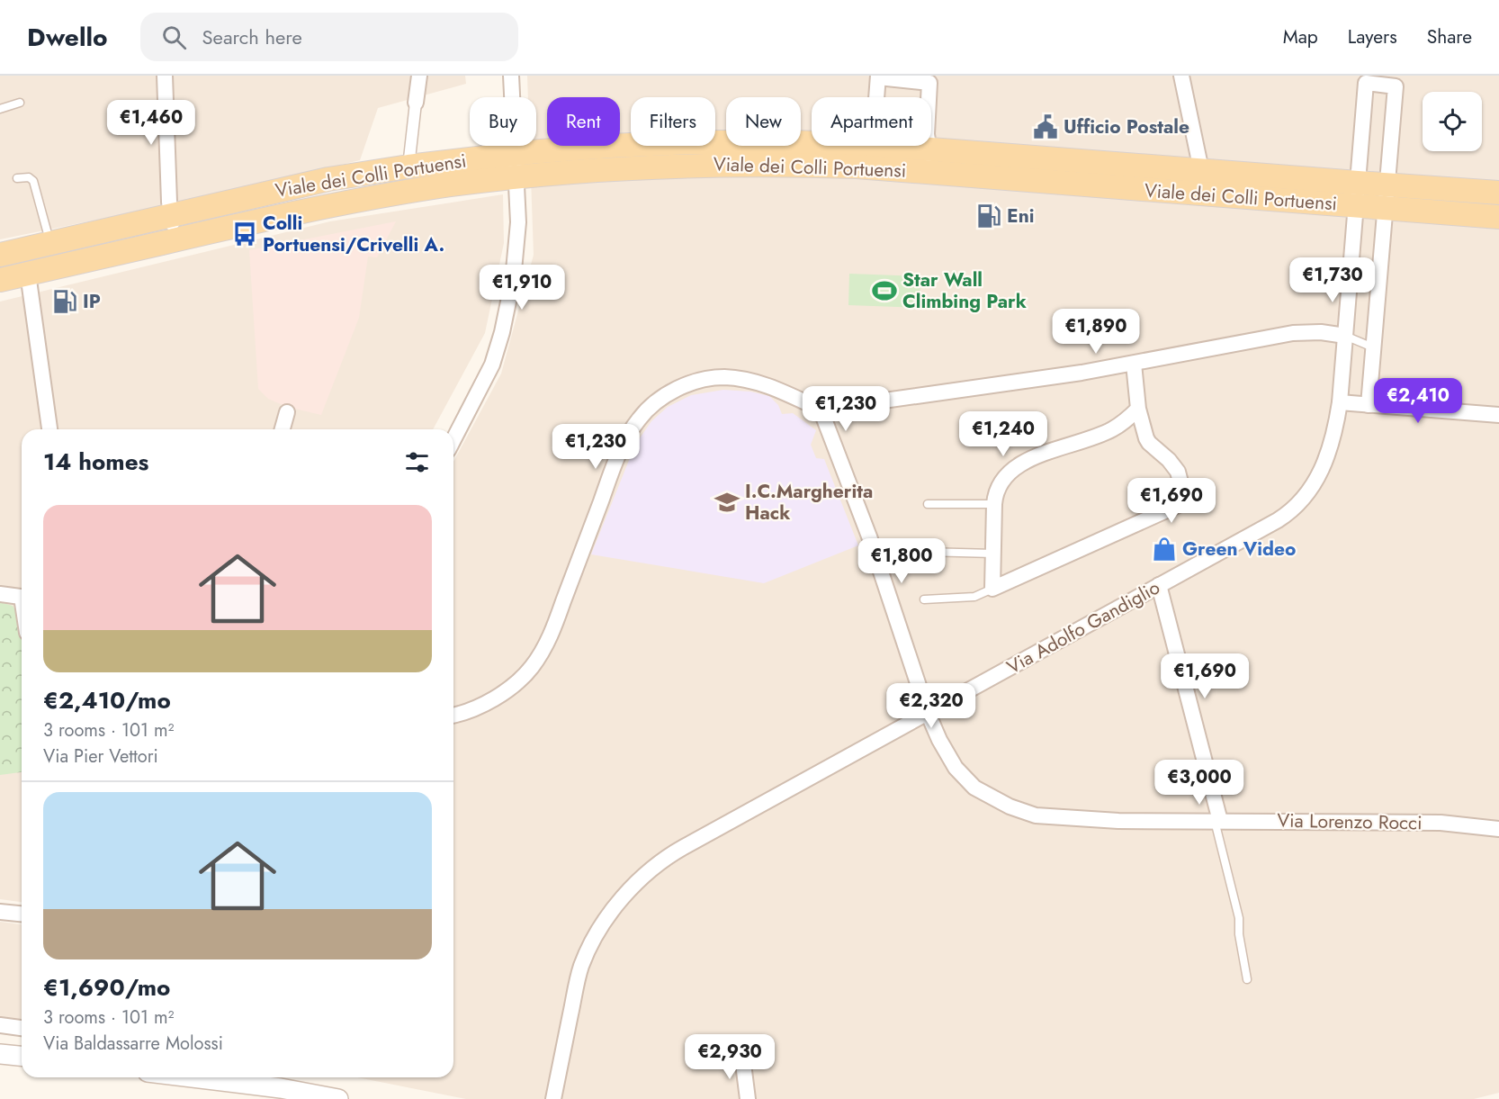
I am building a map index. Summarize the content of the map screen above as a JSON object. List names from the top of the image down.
{
  "streets": {
    "main road": ["Viale dei Colli Portuensi"],
    "street": ["Via Adolfo Gandiglio", "Via Lorenzo Rocci"]
  },
  "crossings": [
    ["Viale dei Colli Portuensi", "Via Adolfo Gandiglio"],
    ["Via Adolfo Gandiglio", "Via Lorenzo Rocci"]
  ],
  "places": {
    "public building": ["Ufficio Postale"],
    "fuel station": ["Eni", "IP"],
    "bus stop": ["Colli Portuensi/Crivelli A."],
    "sports": ["Star Wall Climbing Park"],
    "school or university": ["I.C.Margherita Hack"],
    "shop": ["Green Video"]
  },
  "page": {
    "header": "Dwello",
    "search": "Search here",
    "nav": ["Map", "Layers", "Share"],
    "chip": [
      "Buy",
      "Rent",
      "Filters",
      "New",
      "Apartment"
    ],
    "price": [
      "€1,460",
      "€1,730",
      "€1,910",
      "€1,890",
      "€2,410",
      "€1,230",
      "€1,240",
      "€1,230",
      "€1,690",
      "€1,800",
      "€1,690",
      "€2,320",
      "€3,000",
      "€2,930"
    ],
    "heading": "14 homes",
    "list": [
      {
        "name": "€2,410/mo",
        "note": "3 rooms · 101 m² · Via Pier Vettori"
      },
      {
        "name": "€1,690/mo",
        "note": "3 rooms · 101 m² · Via Baldassarre Molossi"
      }
    ]
  }
}
